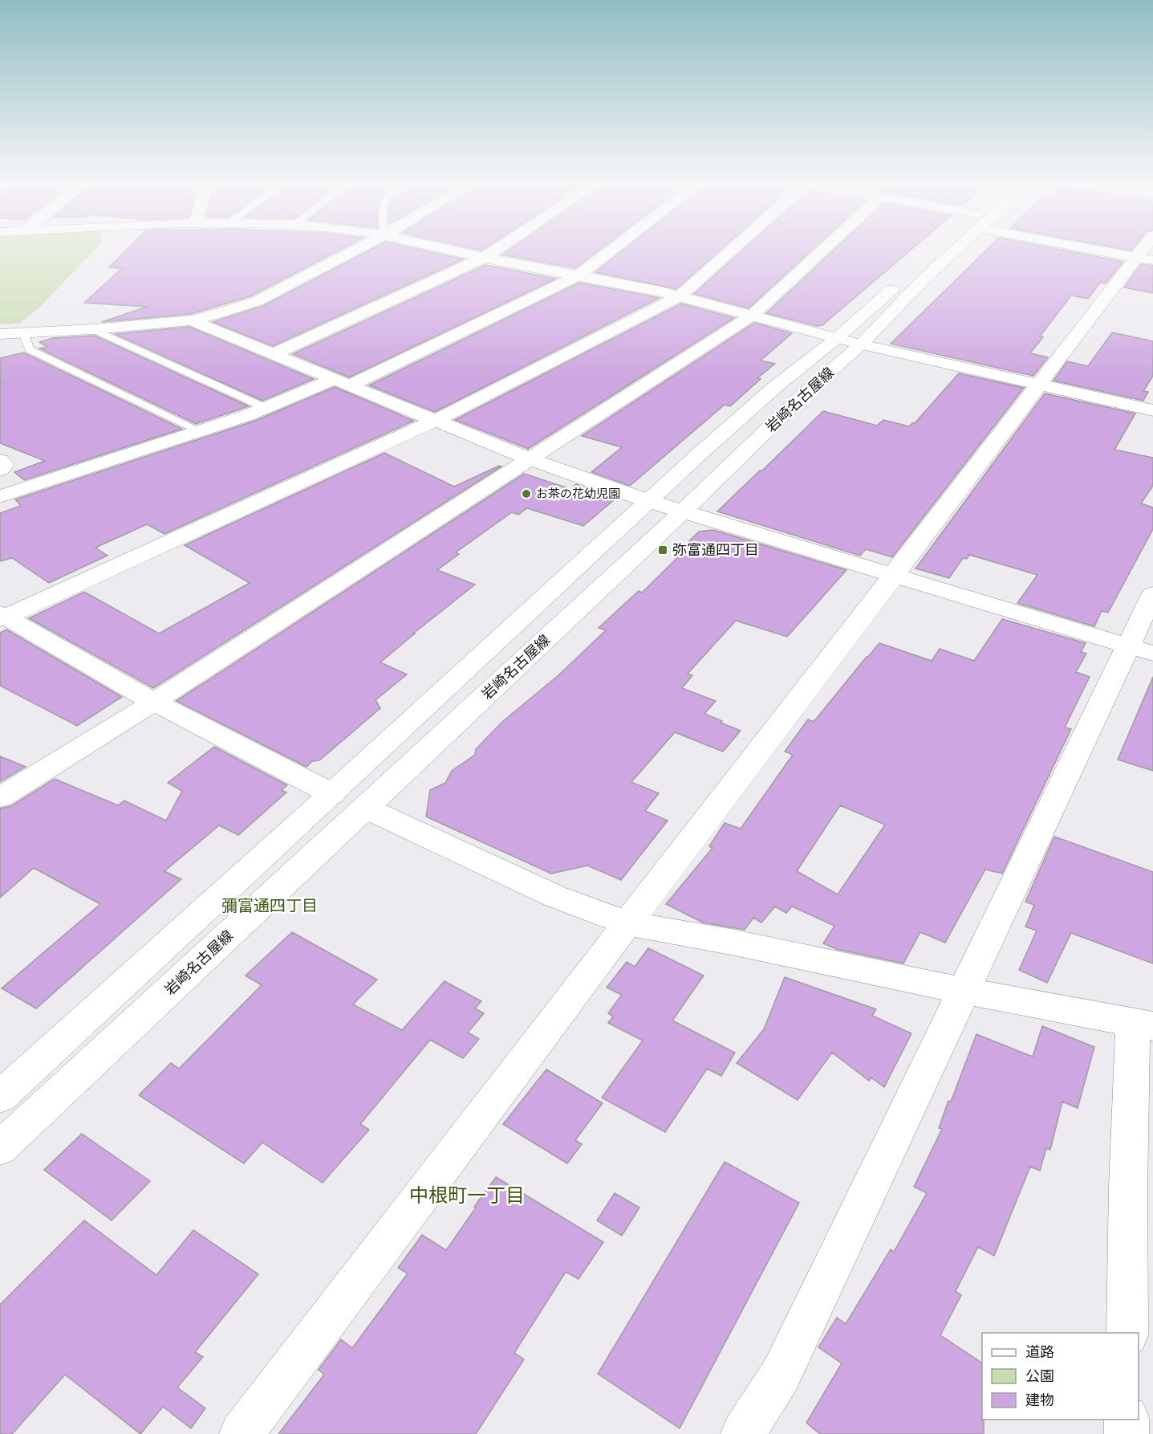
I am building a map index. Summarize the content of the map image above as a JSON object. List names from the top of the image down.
{
  "streets": {
    "street": ["岩崎名古屋線"]
  },
  "districts": ["彌富通四丁目", "中根町一丁目"],
  "places": {
    "other": ["お茶の花幼児園"],
    "transit": ["弥富通四丁目"]
  },
  "legend": ["道路", "公園", "建物"]
}
